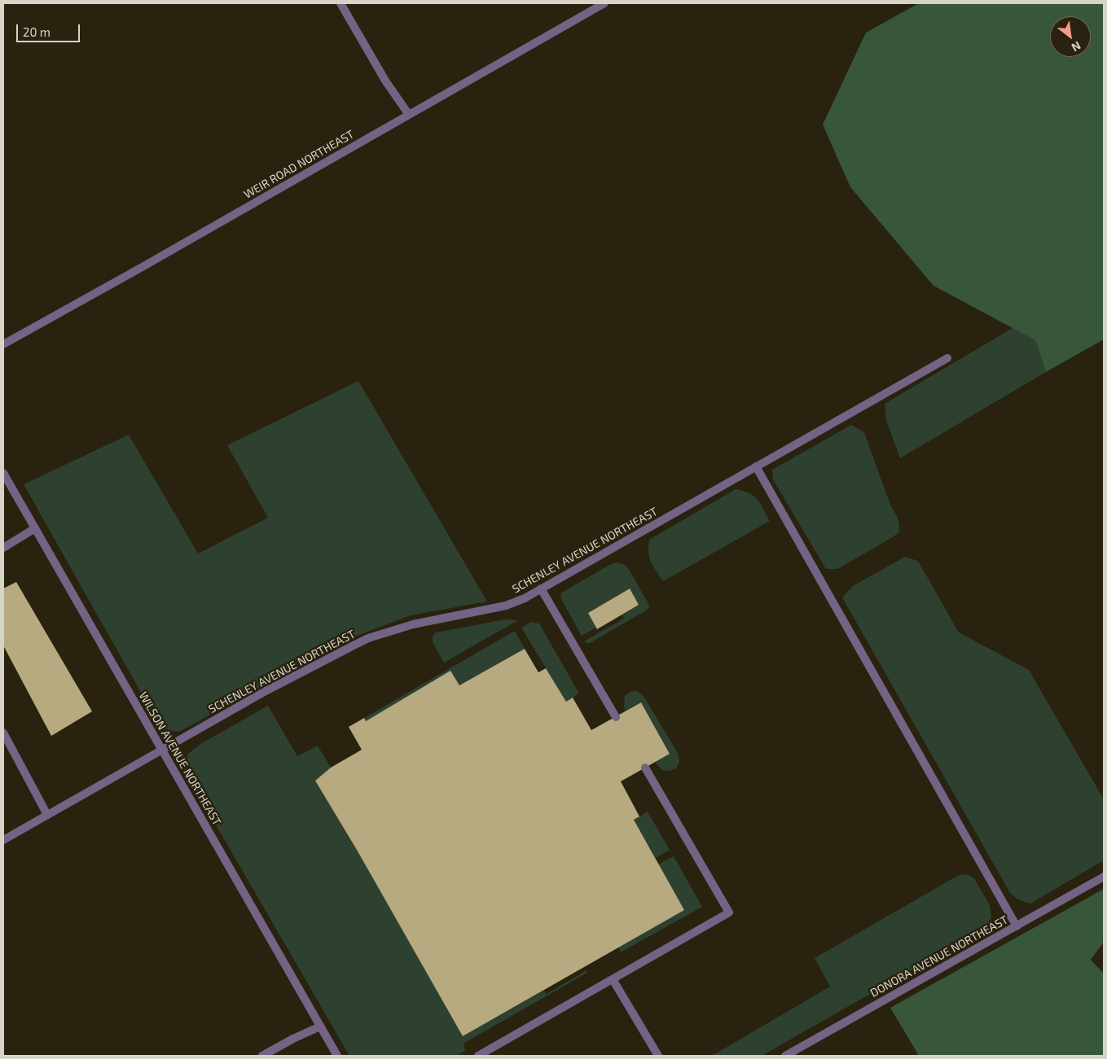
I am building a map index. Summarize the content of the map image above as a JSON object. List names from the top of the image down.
{
  "streets": {
    "street": [
      "WEIR ROAD NORTHEAST",
      "SCHENLEY AVENUE NORTHEAST",
      "WILSON AVENUE NORTHEAST",
      "DONORA AVENUE NORTHEAST"
    ]
  },
  "crossings": [
    ["SCHENLEY AVENUE NORTHEAST", "WILSON AVENUE NORTHEAST"]
  ],
  "scale_bar": "20 m",
  "north": "bottom right"
}
